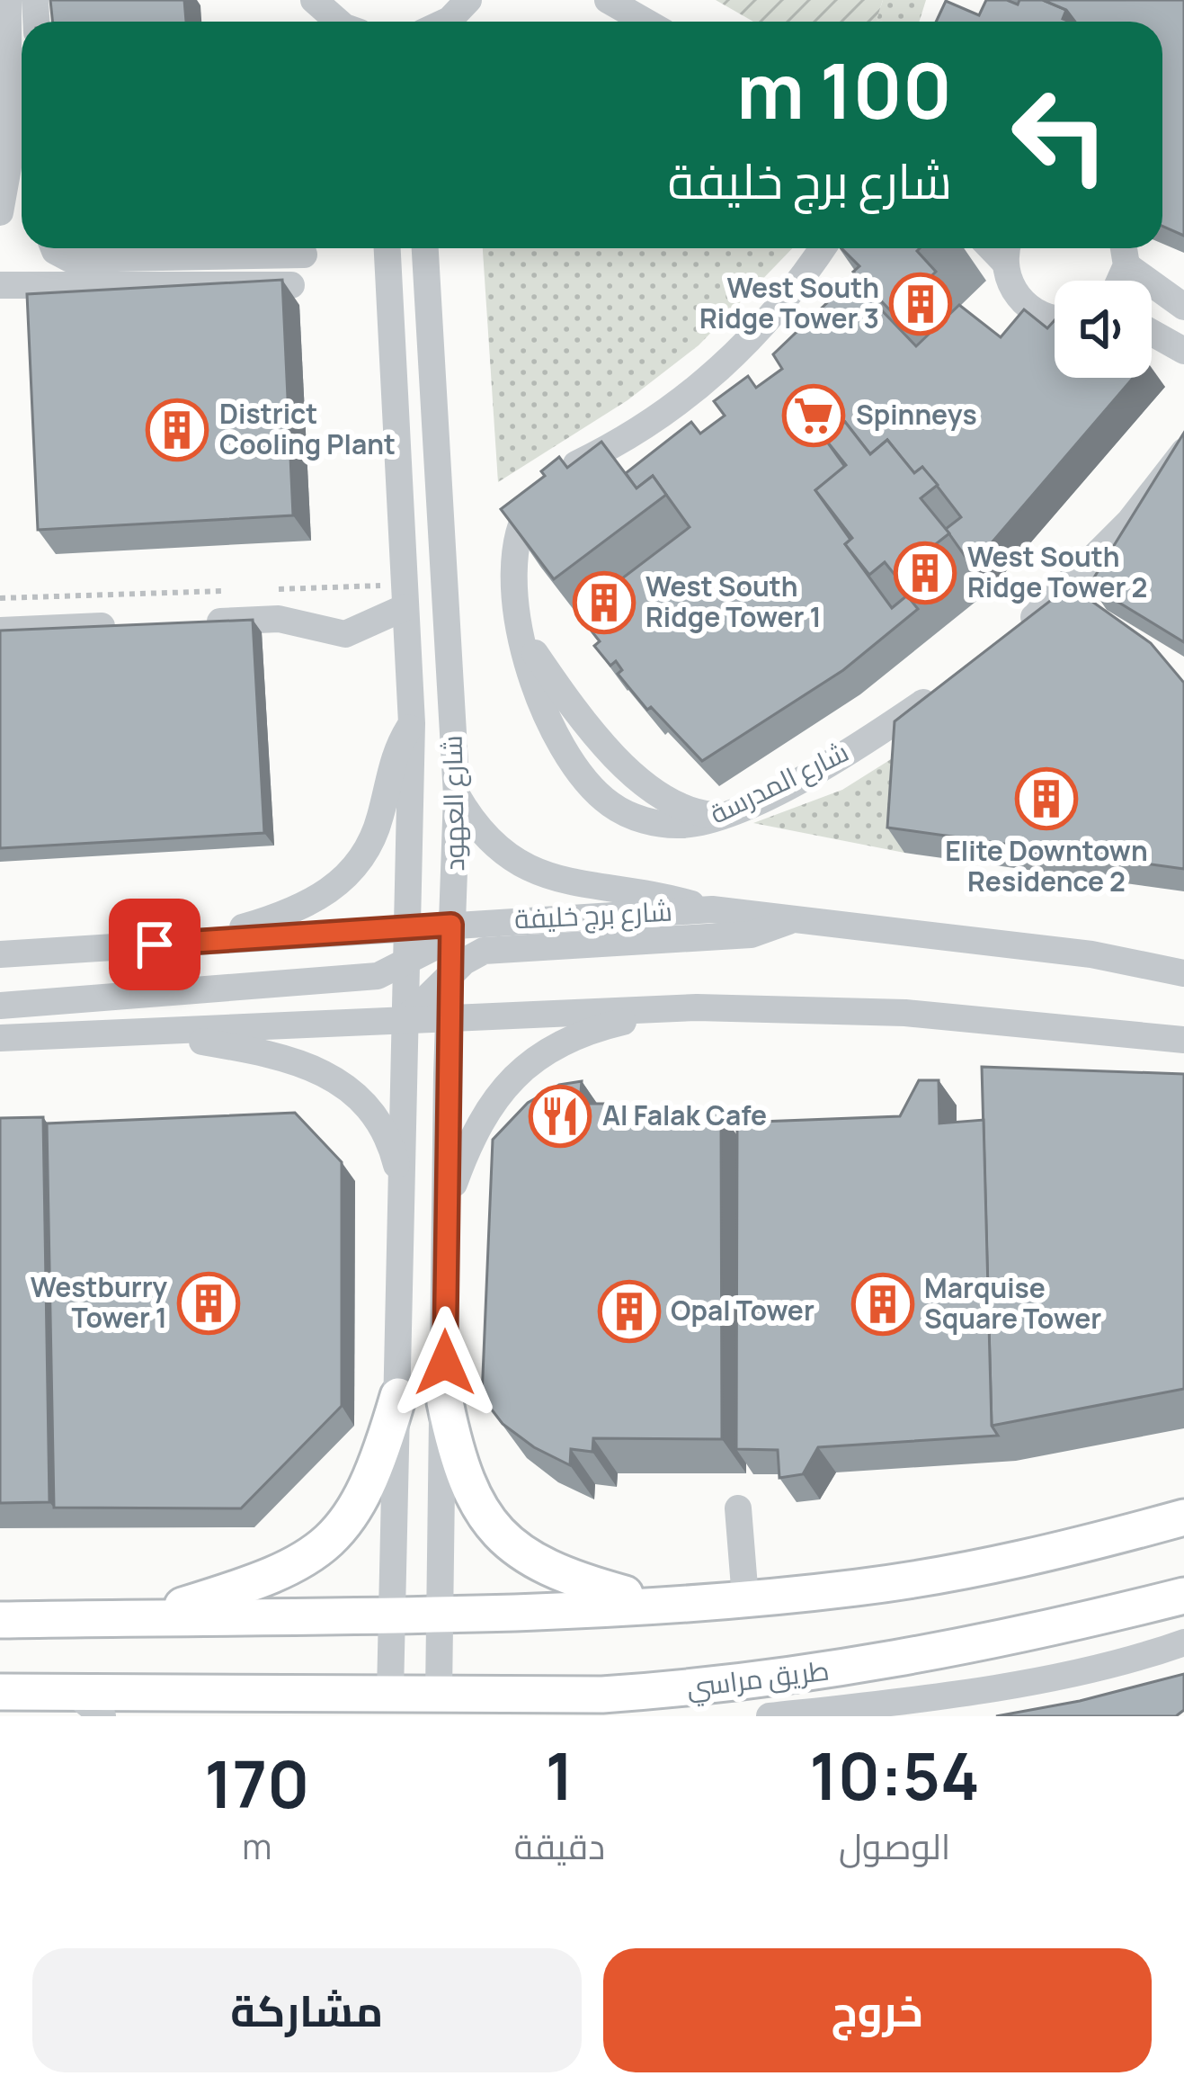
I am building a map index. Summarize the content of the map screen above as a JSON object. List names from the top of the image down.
{
  "streets": {
    "main road": ["طريق مراسي"],
    "street": ["شارع المدرسة", "شارع العهود", "شارع برج خليفة"]
  },
  "crossings": [
    ["شارع العهود", "شارع برج خليفة"],
    ["شارع العهود", "طريق مراسي"]
  ],
  "places": {
    "building": [
      "West South Ridge Tower 3",
      "District Cooling Plant",
      "West South Ridge Tower 2",
      "West South Ridge Tower 1",
      "Elite Downtown Residence 2",
      "Westburry Tower 1",
      "Marquise Square Tower",
      "Opal Tower"
    ],
    "supermarket": ["Spinneys"],
    "restaurant": ["Al Falak Cafe"]
  },
  "page": {
    "turn": ["100 m", "شارع برج خليفة"],
    "eta": [
      "10:54",
      "الوصول",
      "1",
      "دقيقة",
      "170",
      "m"
    ],
    "buttons": ["خروج", "مشاركة"]
  }
}
